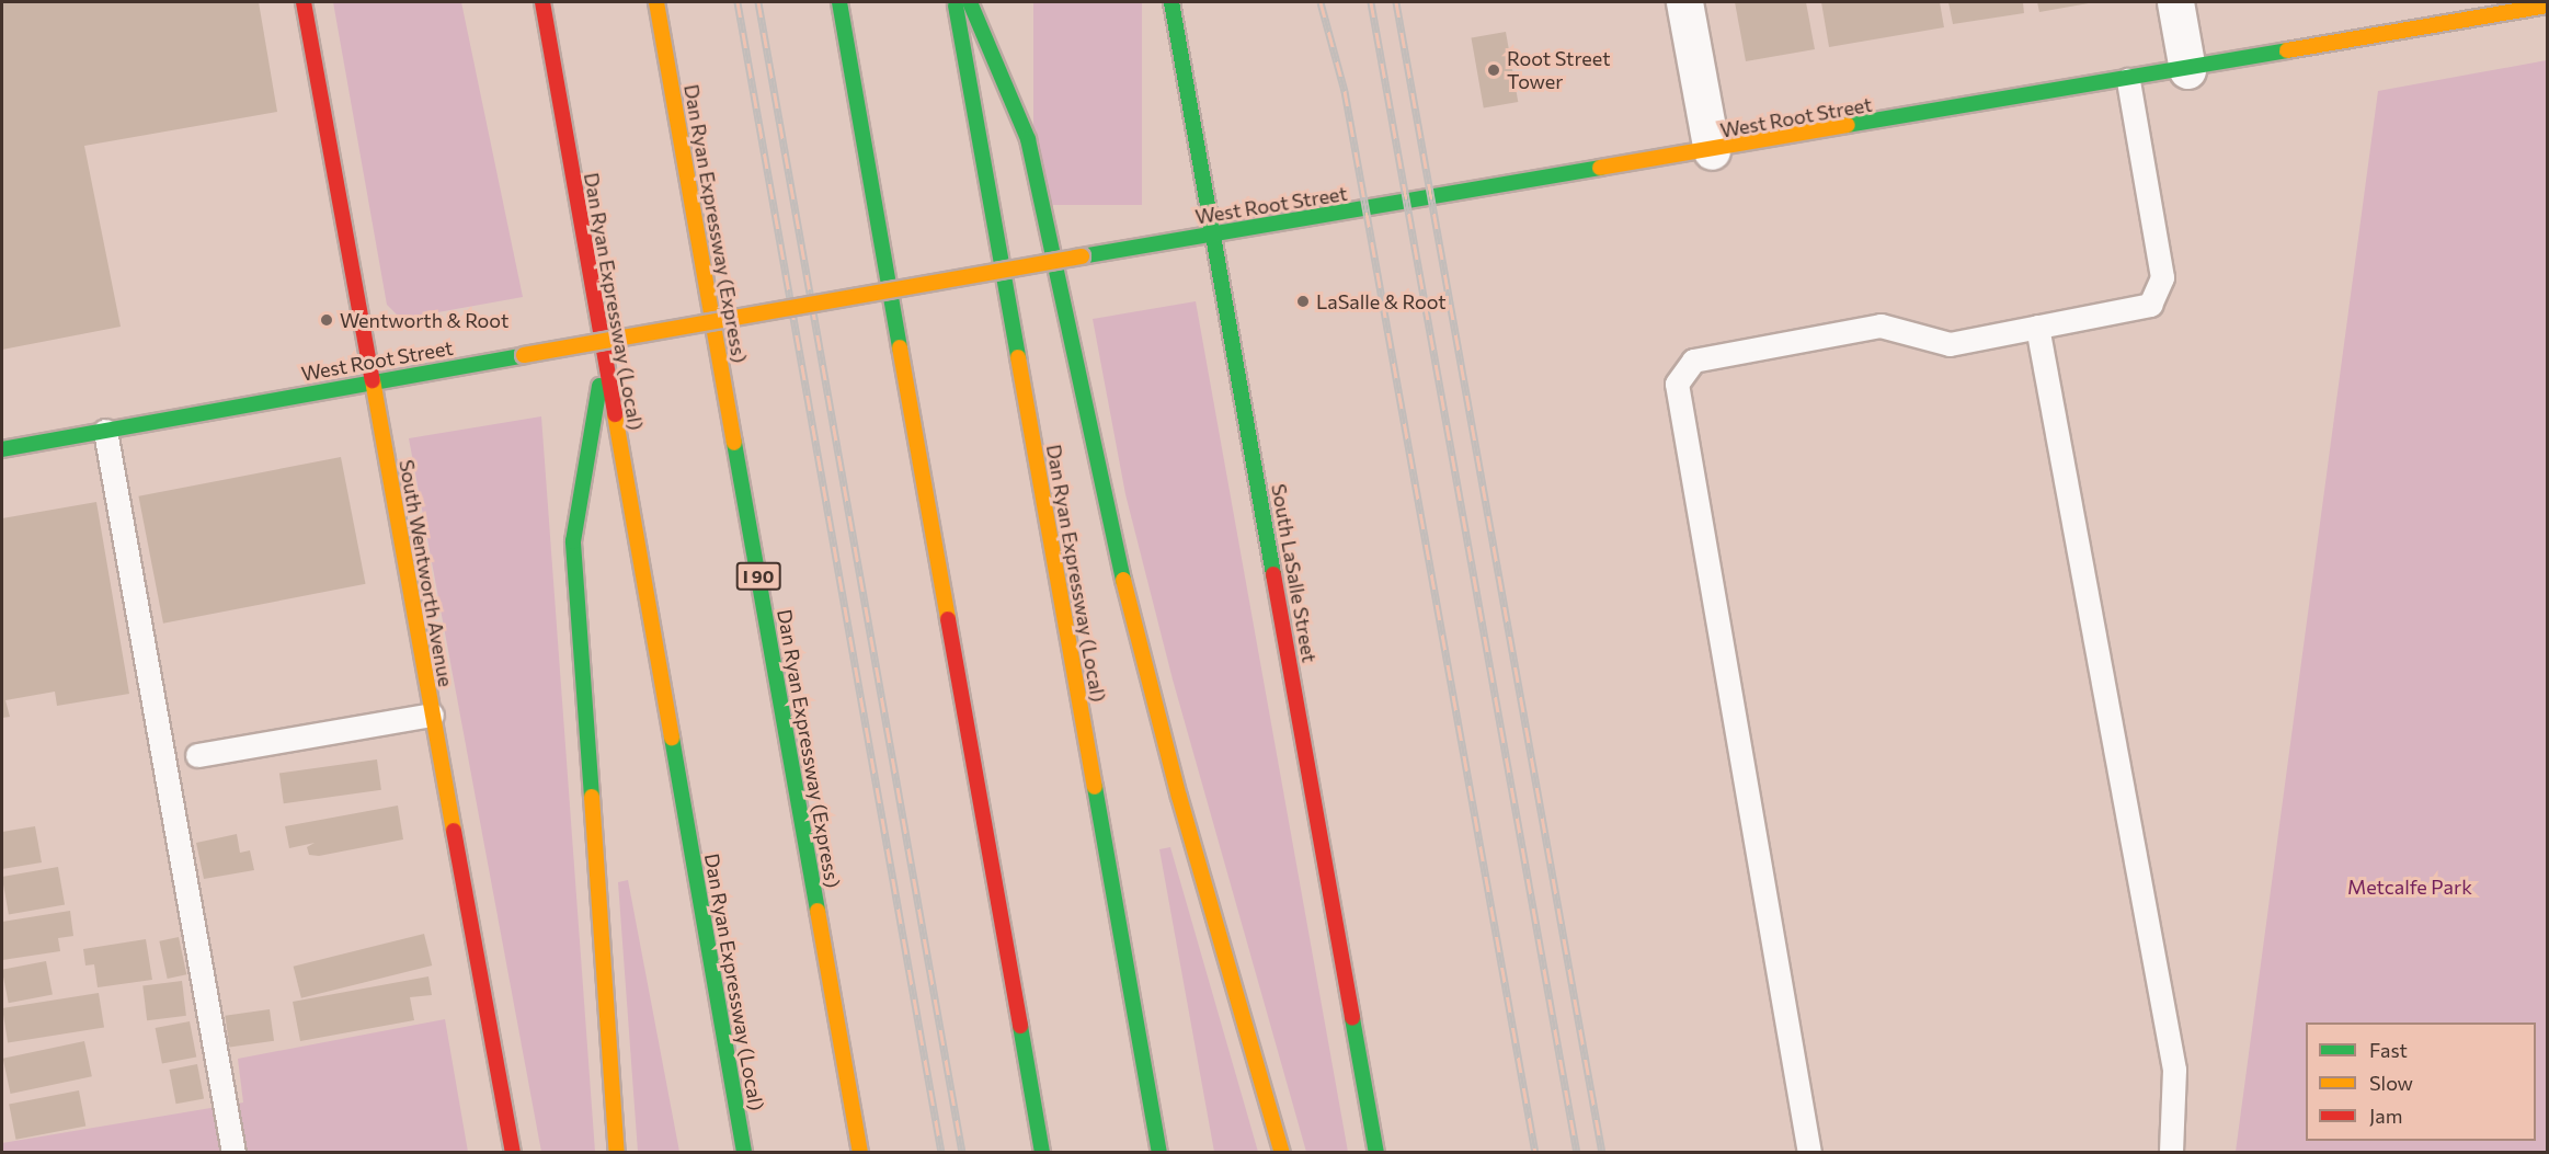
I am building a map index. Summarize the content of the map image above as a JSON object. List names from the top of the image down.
{
  "streets": {
    "main road": [
      "West Root Street",
      "Dan Ryan Expressway (Express)",
      "Dan Ryan Expressway (Local)",
      "South Wentworth Avenue",
      "South LaSalle Street",
      "I 90"
    ]
  },
  "crossings": [
    ["West Root Street", "South Wentworth Avenue"],
    ["West Root Street", "South LaSalle Street"]
  ],
  "parks": ["Metcalfe Park"],
  "places": ["Root Street Tower", "LaSalle & Root", "Wentworth & Root"],
  "legend": ["Fast", "Slow", "Jam"]
}
